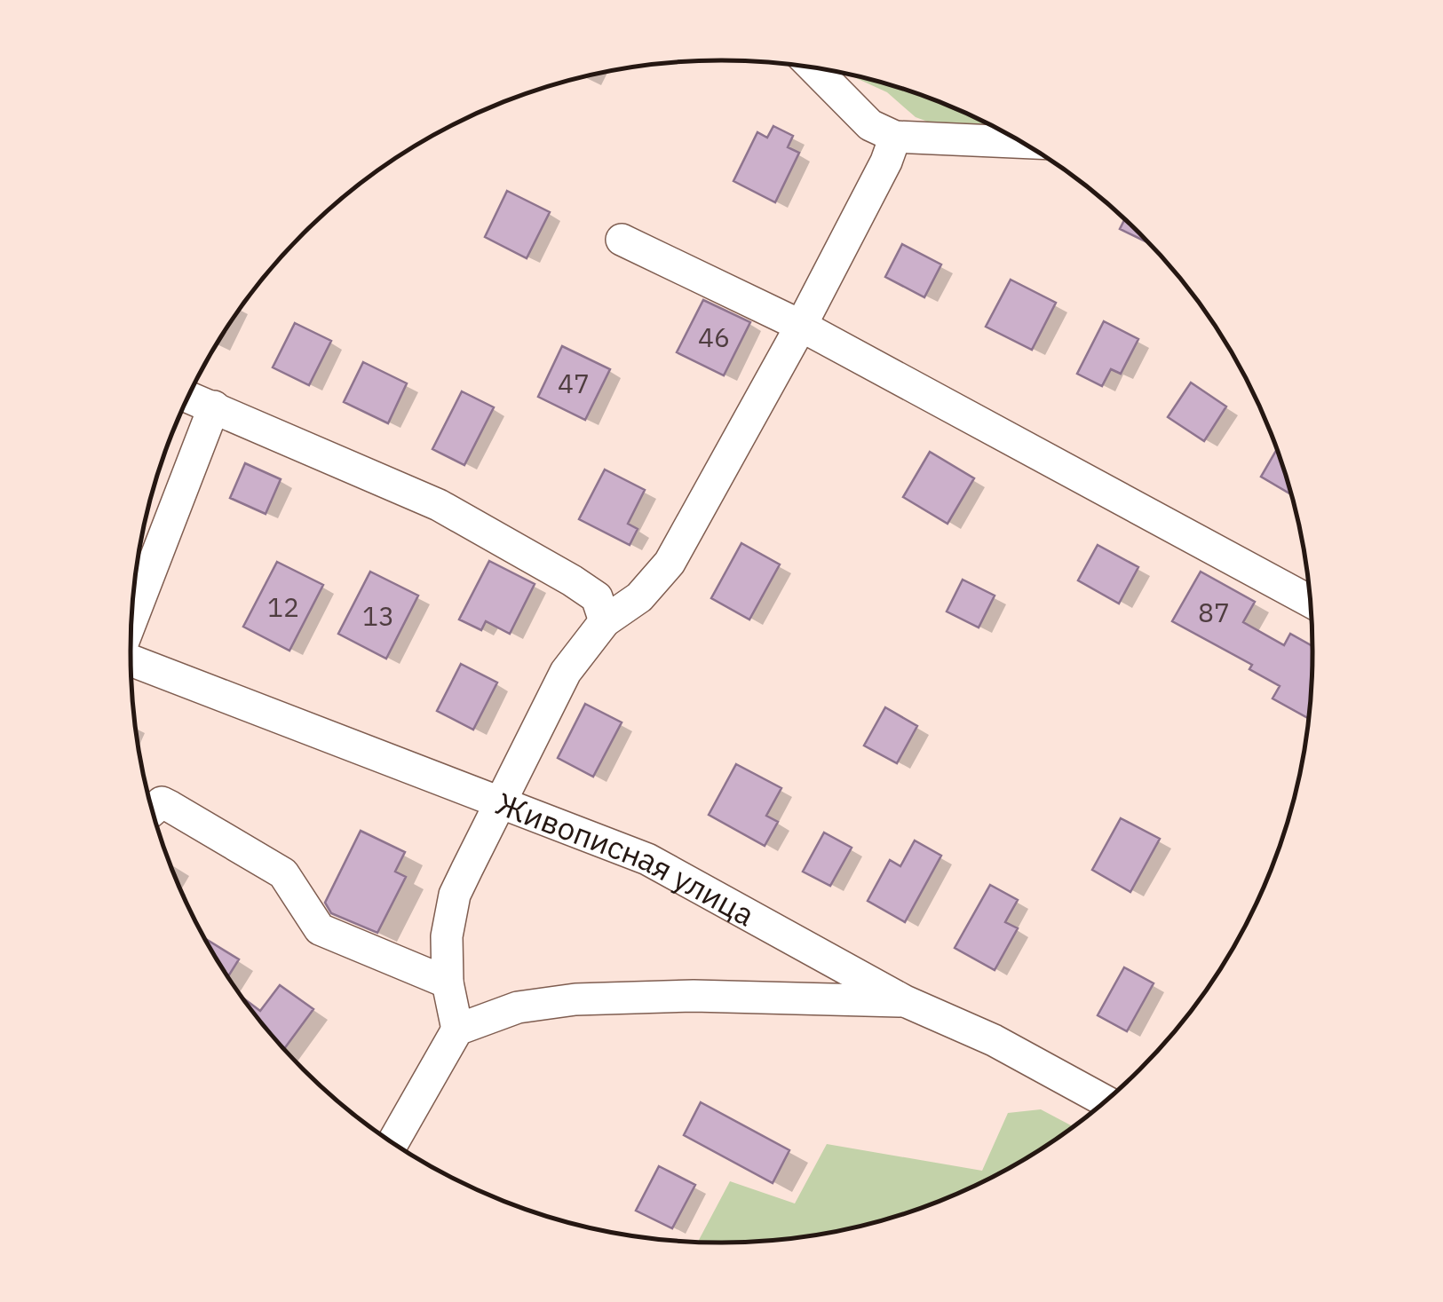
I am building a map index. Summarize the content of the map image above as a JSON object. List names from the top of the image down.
{
  "streets": {
    "street": ["Живописная улица"]
  },
  "house_numbers": [
    "46",
    "47",
    "12",
    "87",
    "13"
  ]
}
